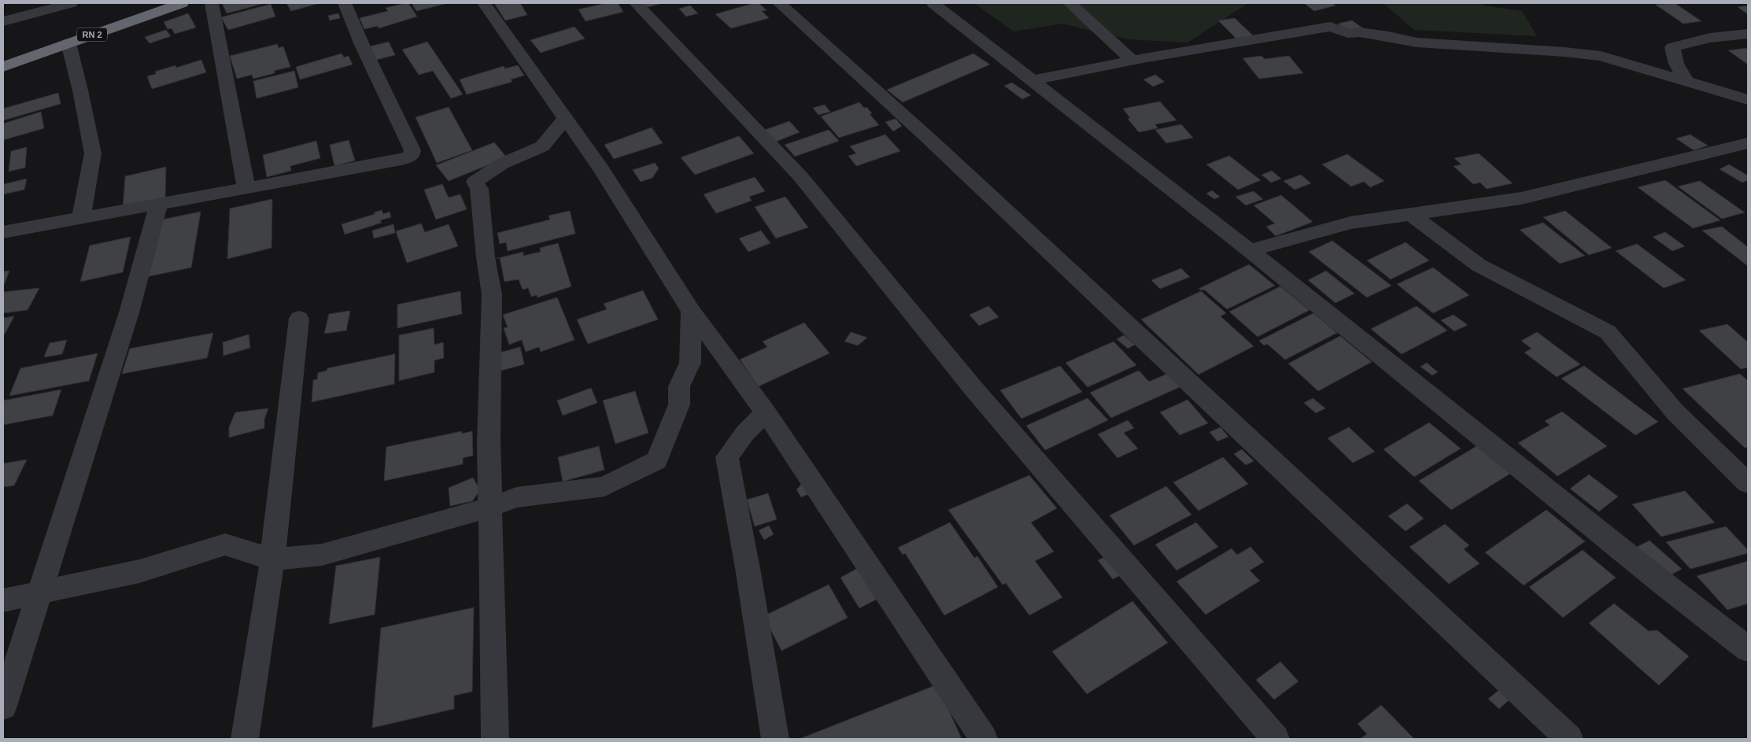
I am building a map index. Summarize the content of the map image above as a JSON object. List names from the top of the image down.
{
  "streets": {
    "highway": ["RN 2"]
  }
}
